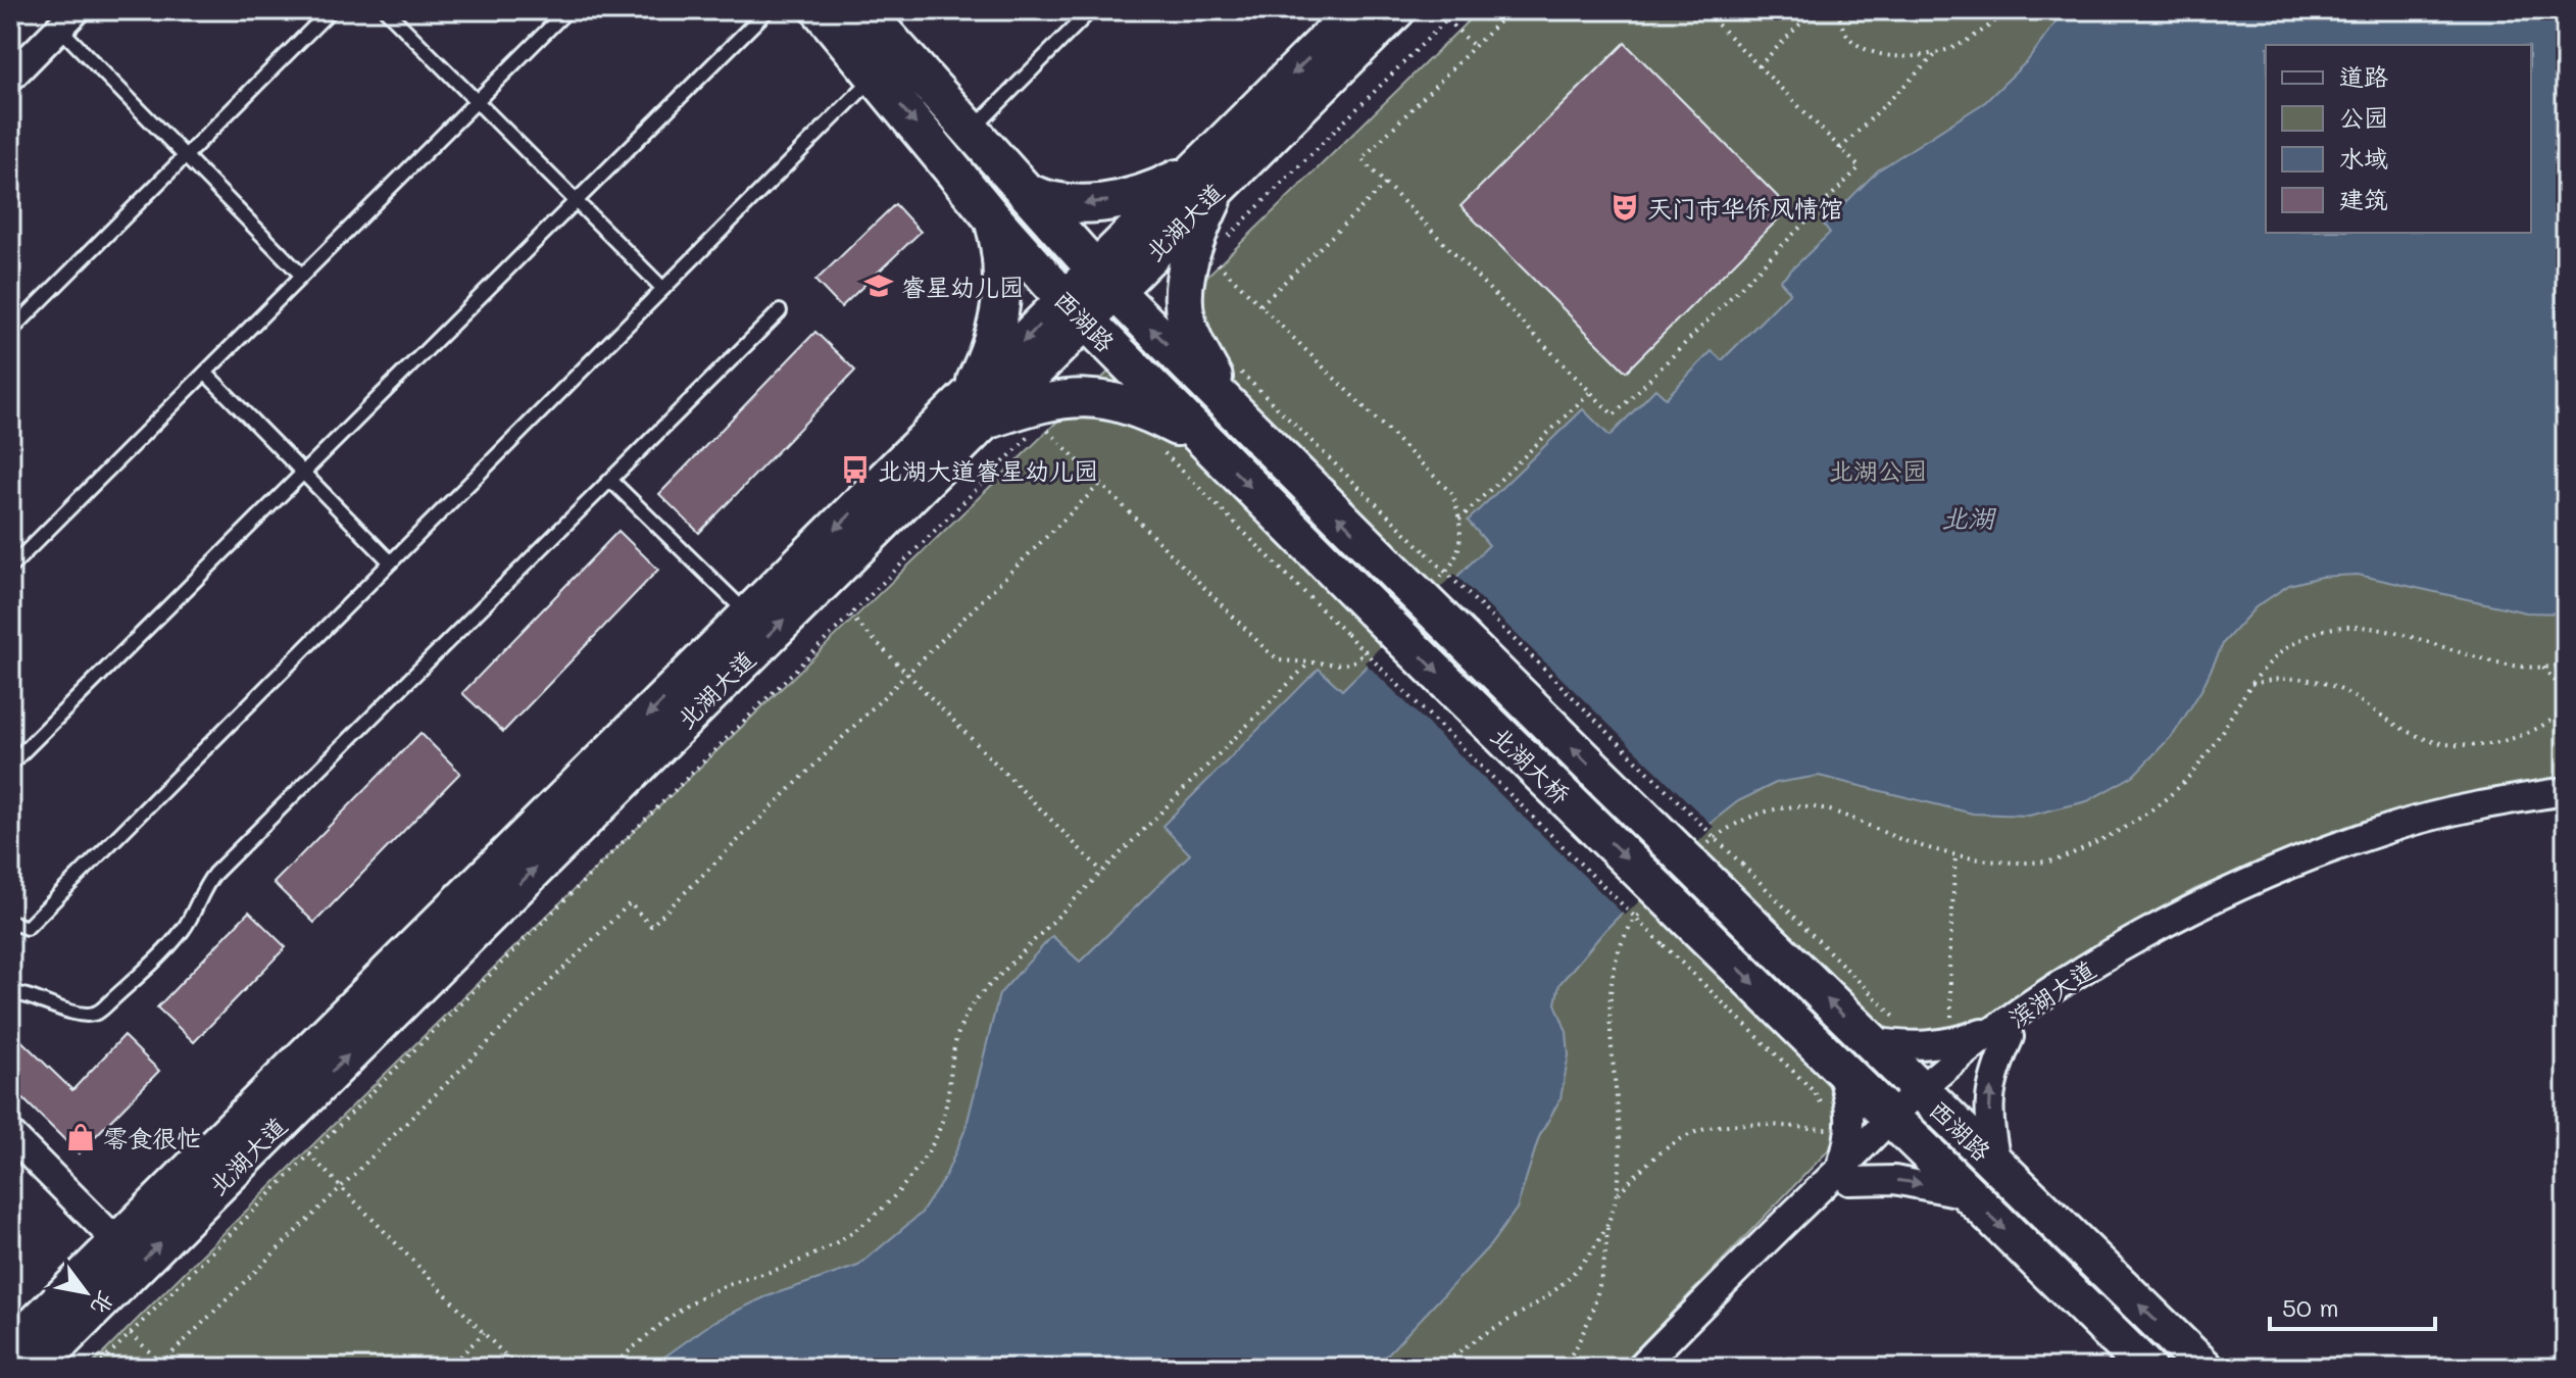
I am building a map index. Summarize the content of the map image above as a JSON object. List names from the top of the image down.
{
  "streets": {
    "main road": ["北湖大道", "西湖路", "北湖大桥"],
    "street": ["滨湖大道"]
  },
  "crossings": [
    ["北湖大道", "西湖路"],
    ["西湖路", "北湖大桥"],
    ["西湖路", "滨湖大道"]
  ],
  "water": ["北湖"],
  "parks": ["北湖公园"],
  "places": {
    "theatre": ["天门市华侨风情馆"],
    "school or university": ["睿星幼儿园"],
    "bus stop": ["北湖大道睿星幼儿园"],
    "shop": ["零食很忙"]
  },
  "legend": [
    "道路",
    "公园",
    "水域",
    "建筑"
  ],
  "scale_bar": "50 m",
  "north": "bottom right"
}
